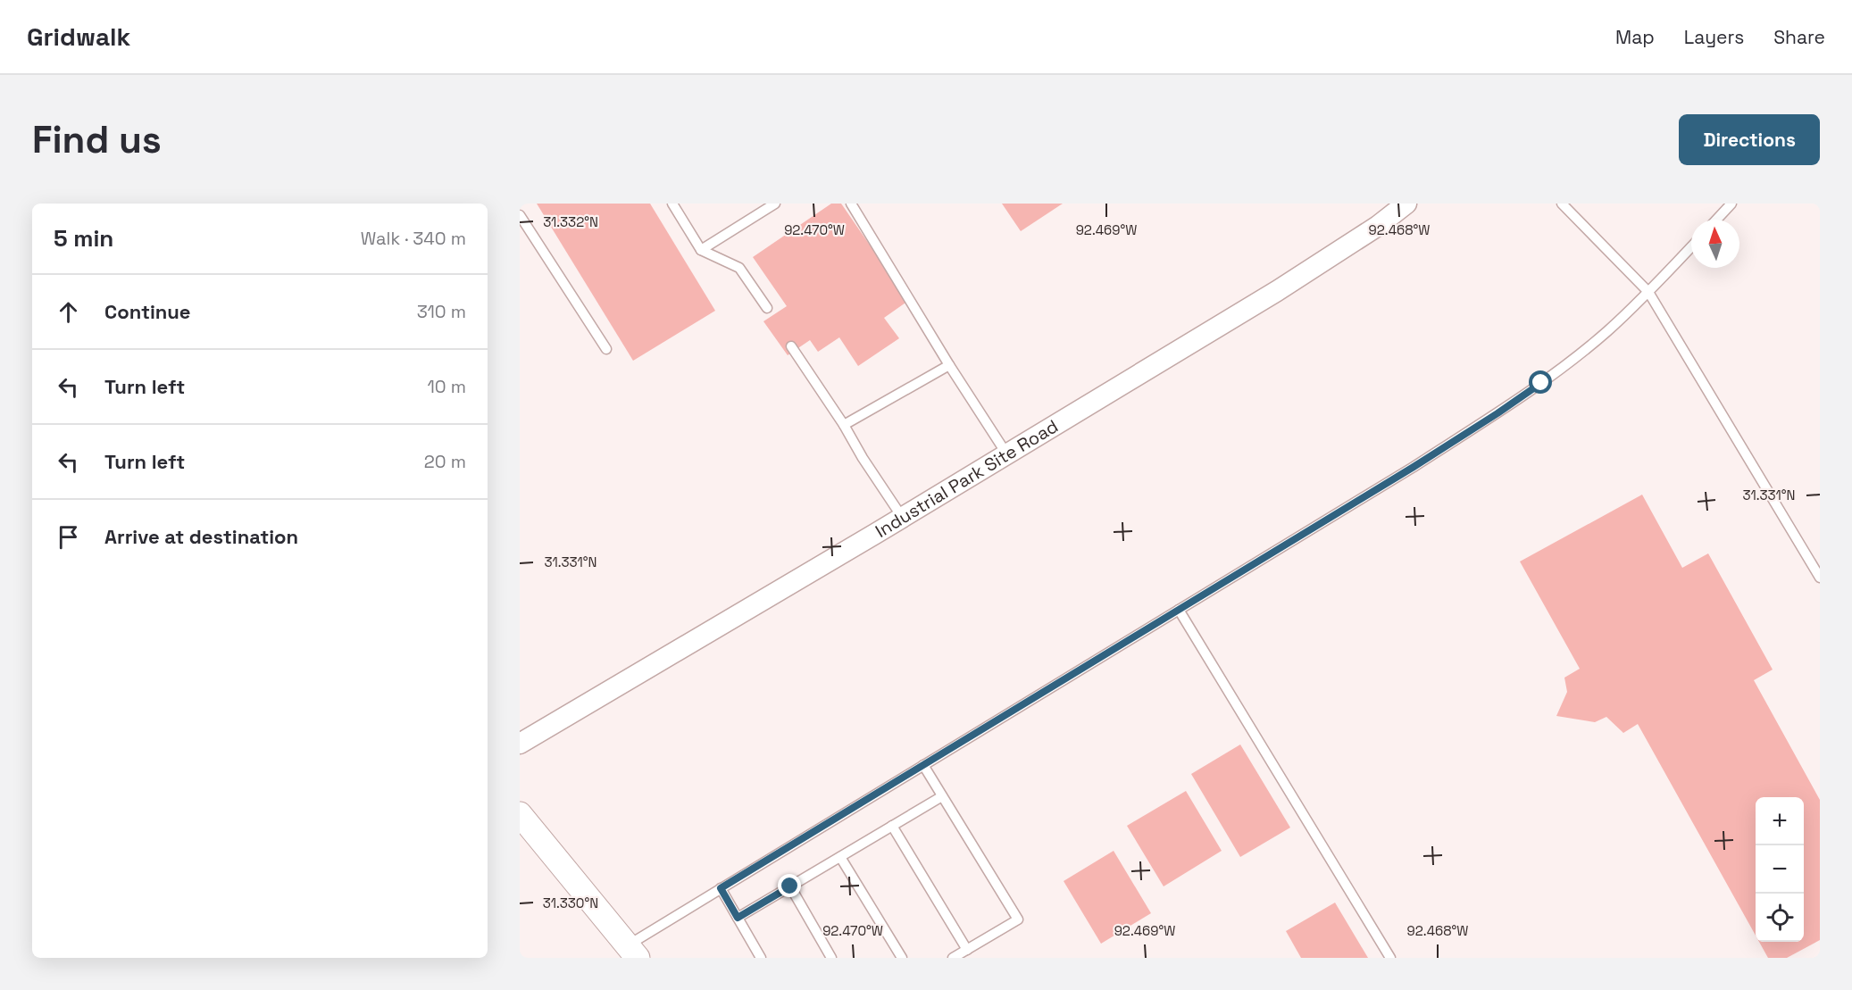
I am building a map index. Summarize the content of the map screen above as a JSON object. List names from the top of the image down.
{
  "streets": {
    "street": ["Industrial Park Site Road"]
  },
  "north": "top",
  "page": {
    "header": "Gridwalk",
    "nav": ["Map", "Layers", "Share"],
    "buttons": "Directions",
    "title": "Find us",
    "heading": ["5 min", "Walk · 340 m"],
    "list": [
      ["Continue", "310 m"],
      ["Turn left", "10 m"],
      ["Turn left", "20 m"],
      "Arrive at destination"
    ],
    "map_buttons": ["+", "−"]
  },
  "coordinates": [
    "31.332°N",
    "92.470°W",
    "92.469°W",
    "92.468°W",
    "31.331°N",
    "31.330°N"
  ]
}
